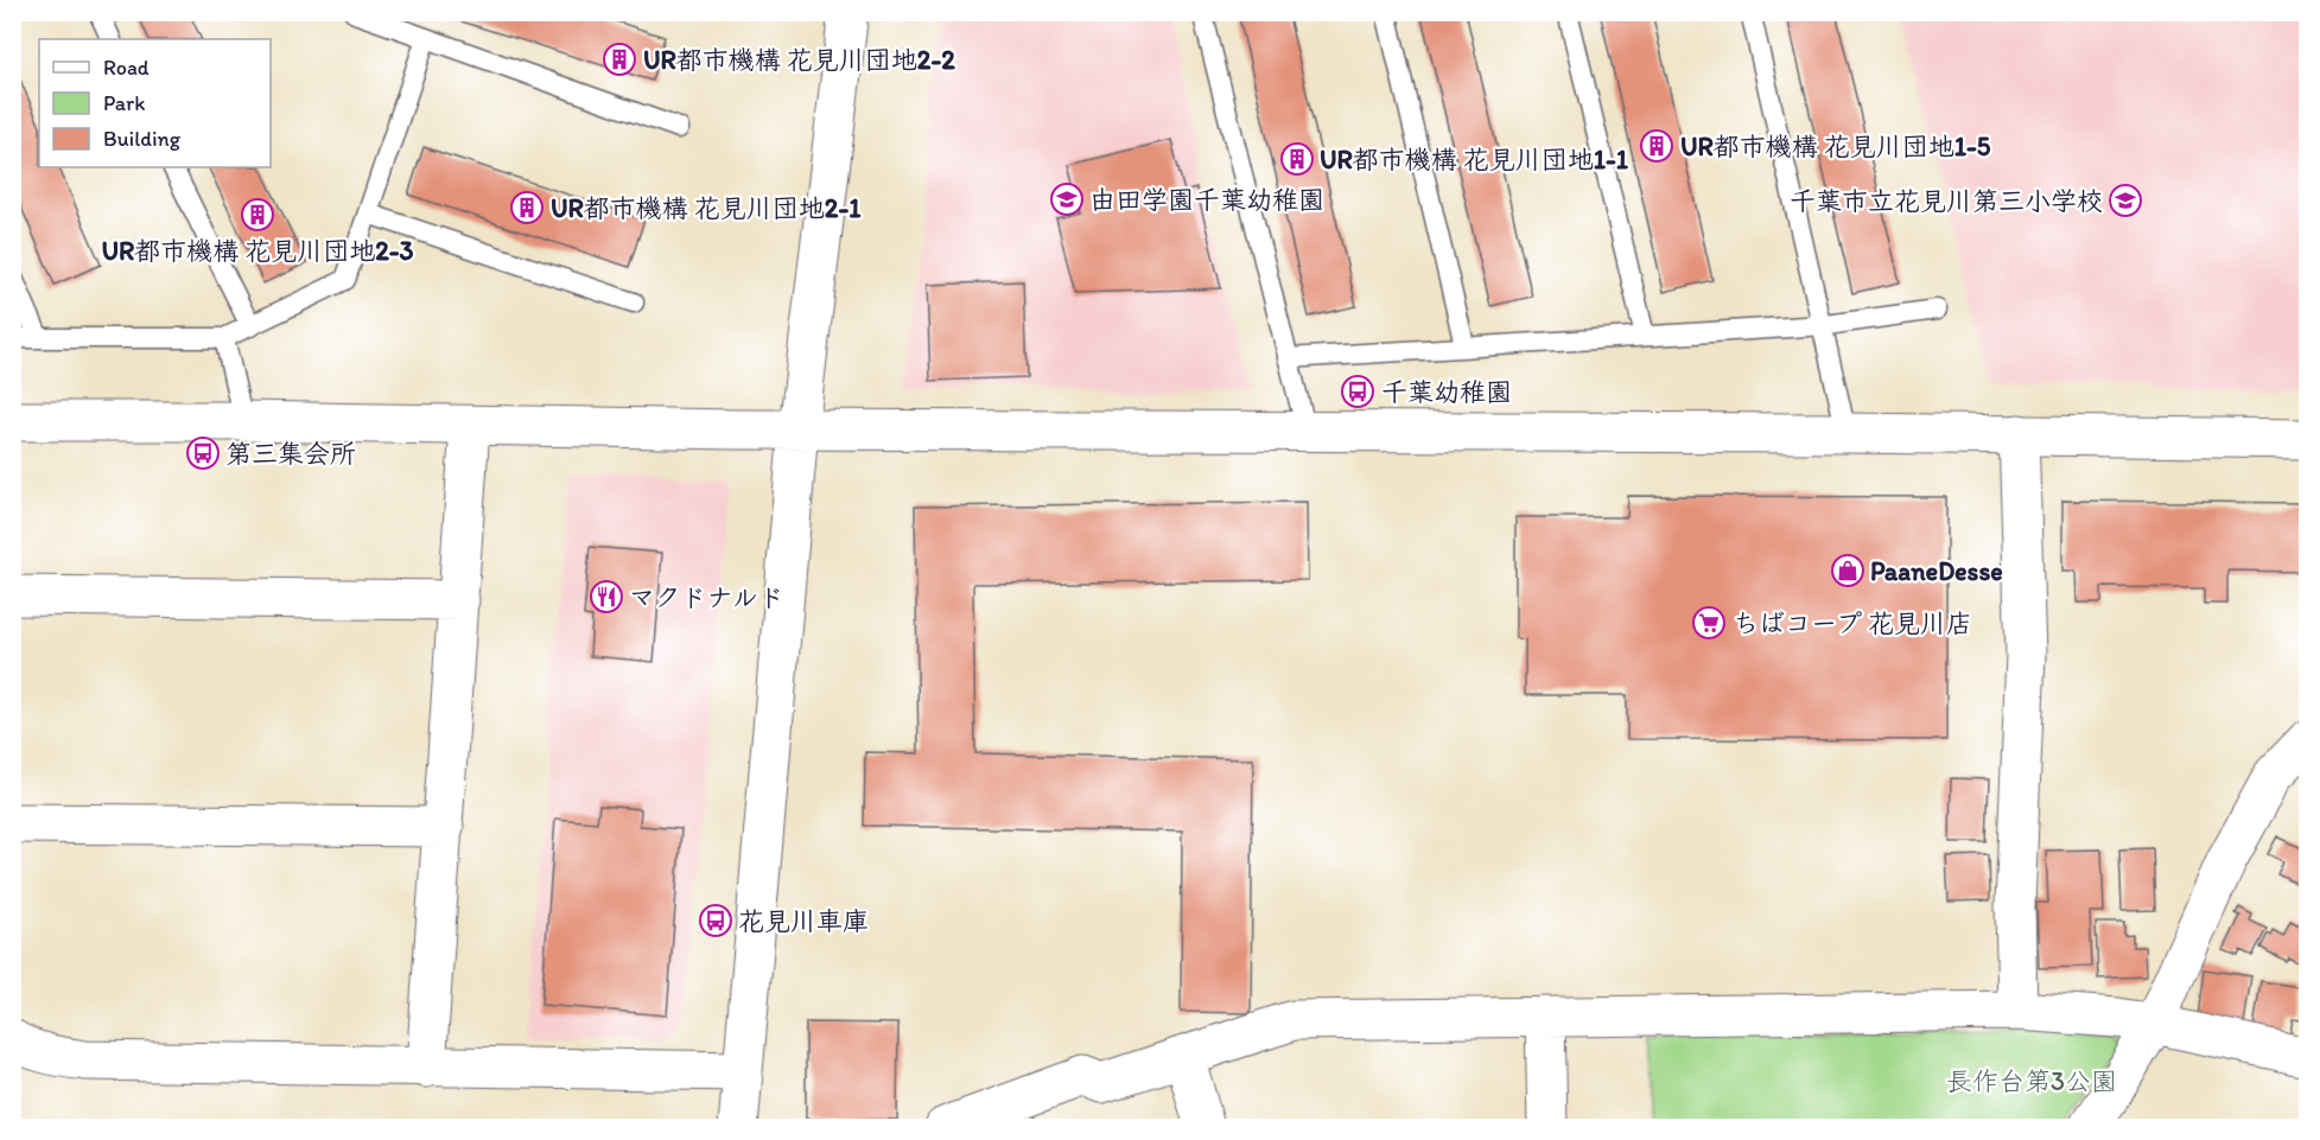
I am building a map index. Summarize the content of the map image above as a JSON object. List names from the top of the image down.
{
  "parks": ["長作台第3公園"],
  "places": {
    "building": [
      "UR都市機構 花見川団地2-2",
      "UR都市機構 花見川団地1-5",
      "UR都市機構 花見川団地1-1",
      "UR都市機構 花見川団地2-1",
      "UR都市機構 花見川団地2-3"
    ],
    "school or university": ["由田学園千葉幼稚園", "千葉市立花見川第三小学校"],
    "bus stop": ["千葉幼稚園", "第三集会所", "花見川車庫"],
    "shop": ["PaaneDesse"],
    "restaurant": ["マクドナルド"],
    "supermarket": ["ちばコープ 花見川店"]
  },
  "legend": ["Road", "Park", "Building"]
}
